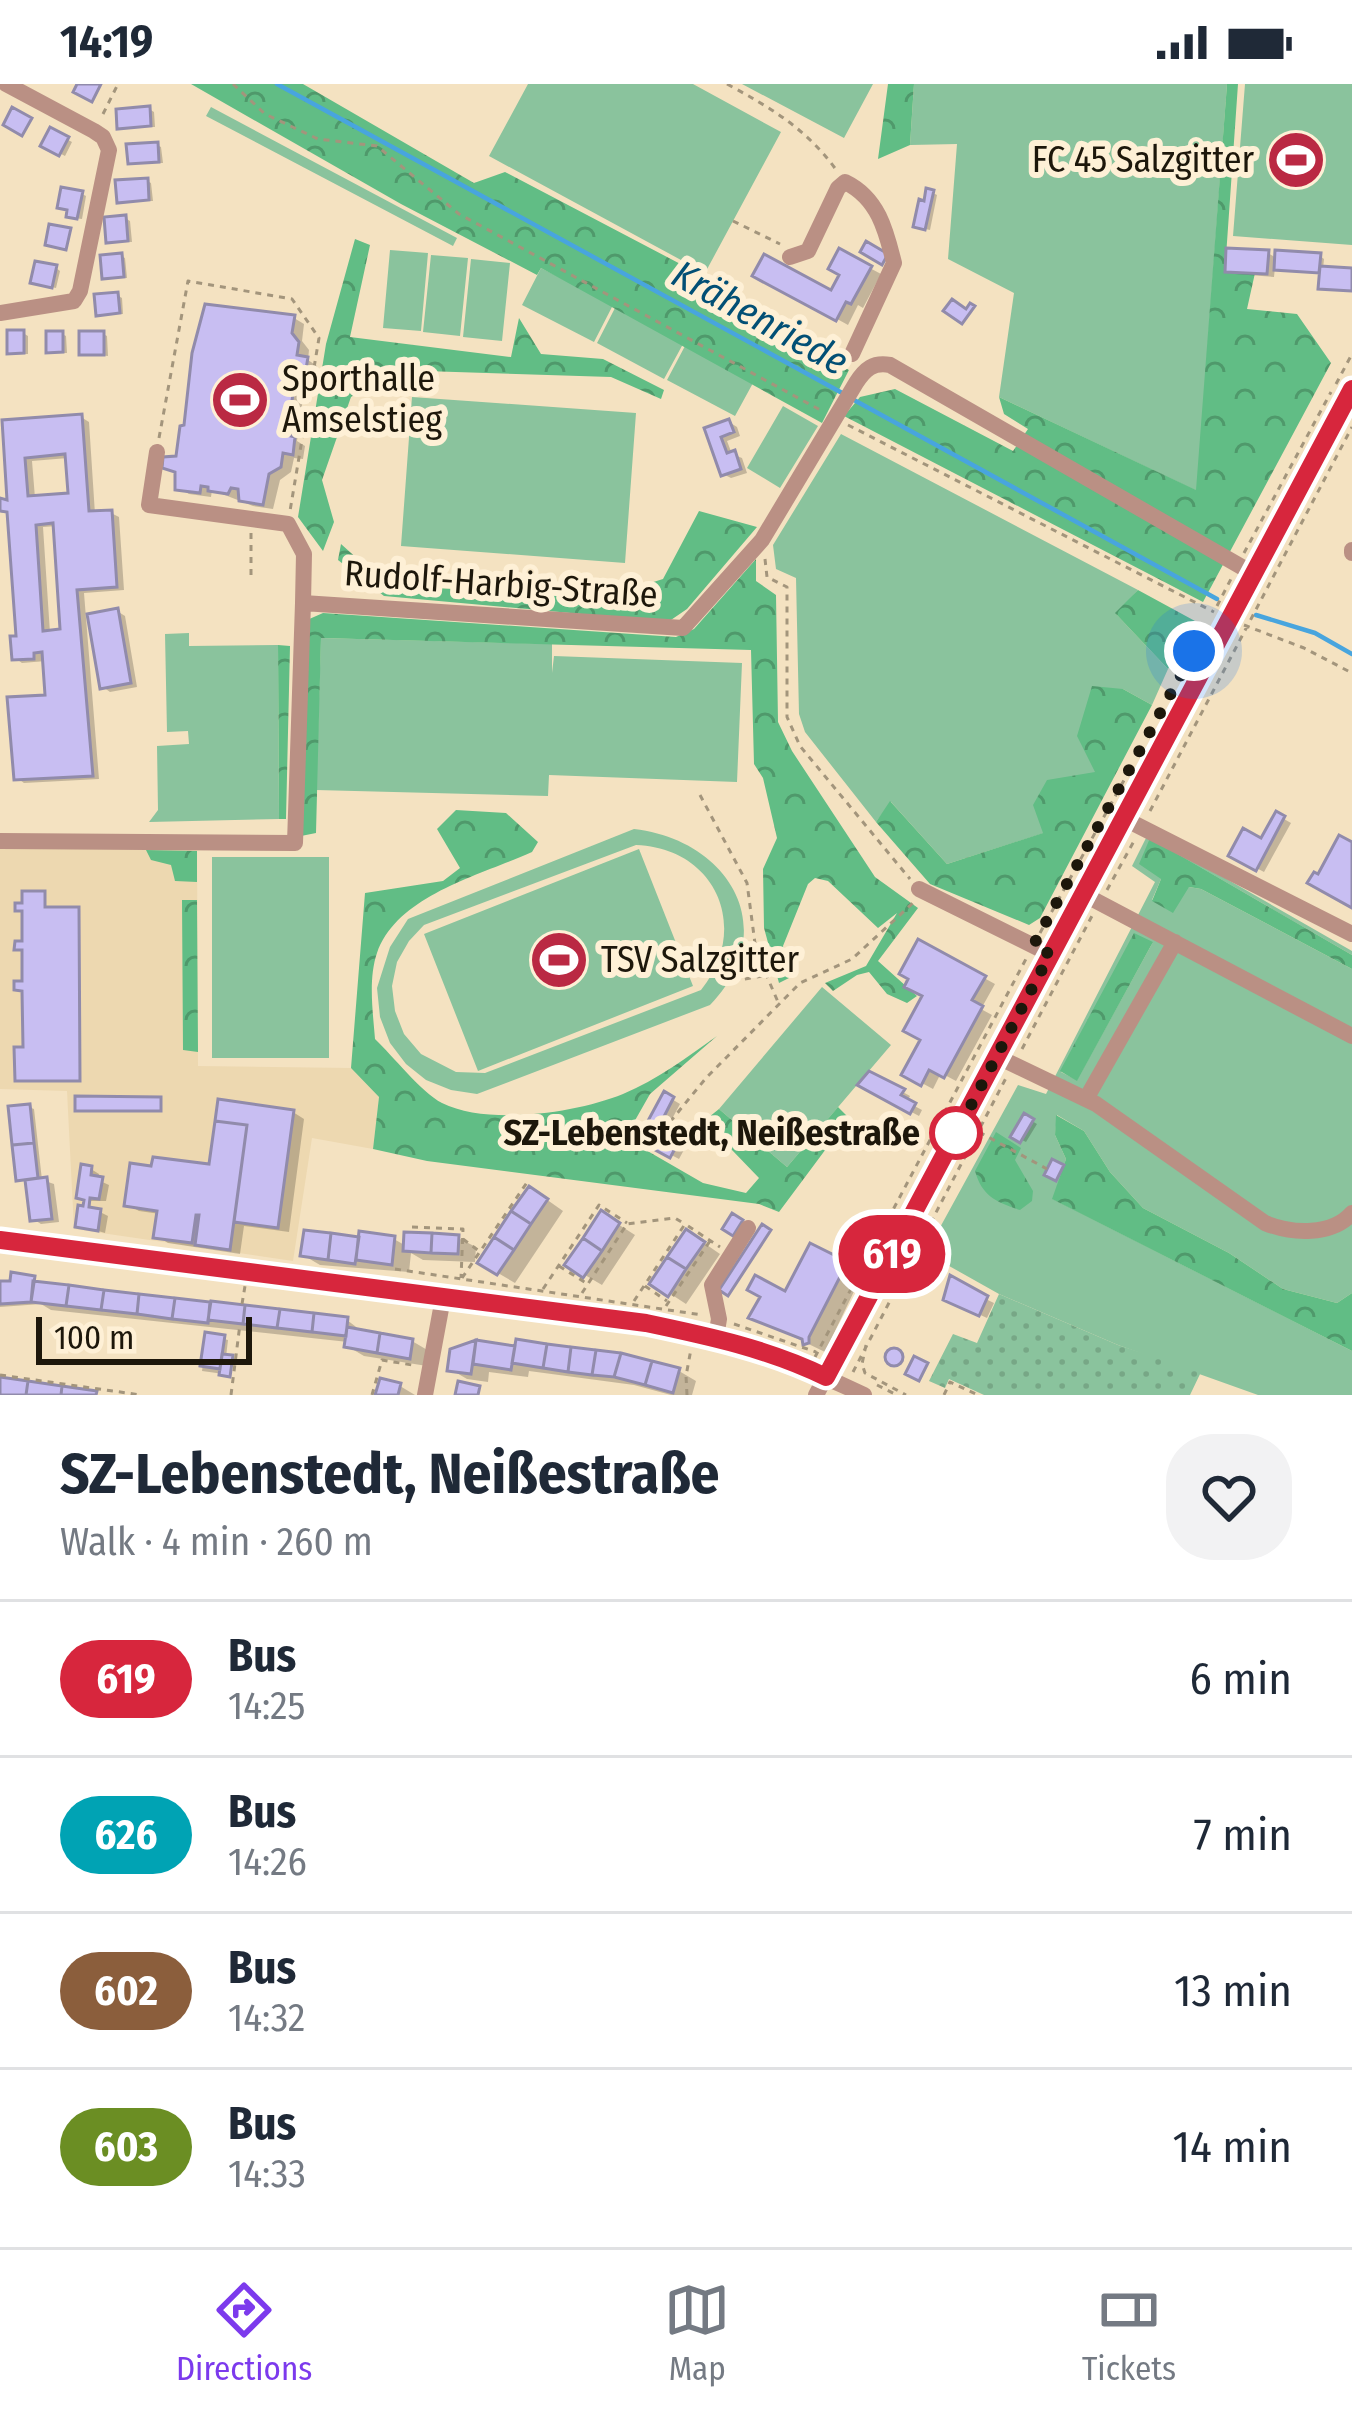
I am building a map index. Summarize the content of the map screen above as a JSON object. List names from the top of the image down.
{
  "streets": {
    "street": ["Rudolf-Harbig-Straße"]
  },
  "water": ["Krähenriede"],
  "places": {
    "sports": ["FC 45 Salzgitter", "Sporthalle Amselstieg", "TSV Salzgitter"],
    "other": ["SZ-Lebenstedt, Neißestraße"]
  },
  "lines": ["bus line 619"],
  "scale_bar": "100 m",
  "page": {
    "status": "14:19",
    "on_map": "619",
    "scale": "100 m",
    "heading": ["SZ-Lebenstedt, Neißestraße", "Walk · 4 min · 260 m"],
    "list": [
      {
        "mark": "619",
        "name": "Bus",
        "note": "14:25",
        "value": "6 min"
      },
      {
        "mark": "626",
        "name": "Bus",
        "note": "14:26",
        "value": "7 min"
      },
      {
        "mark": "602",
        "name": "Bus",
        "note": "14:32",
        "value": "13 min"
      },
      {
        "mark": "603",
        "name": "Bus",
        "note": "14:33",
        "value": "14 min"
      }
    ],
    "tabs": ["Directions", "Map", "Tickets"]
  }
}
